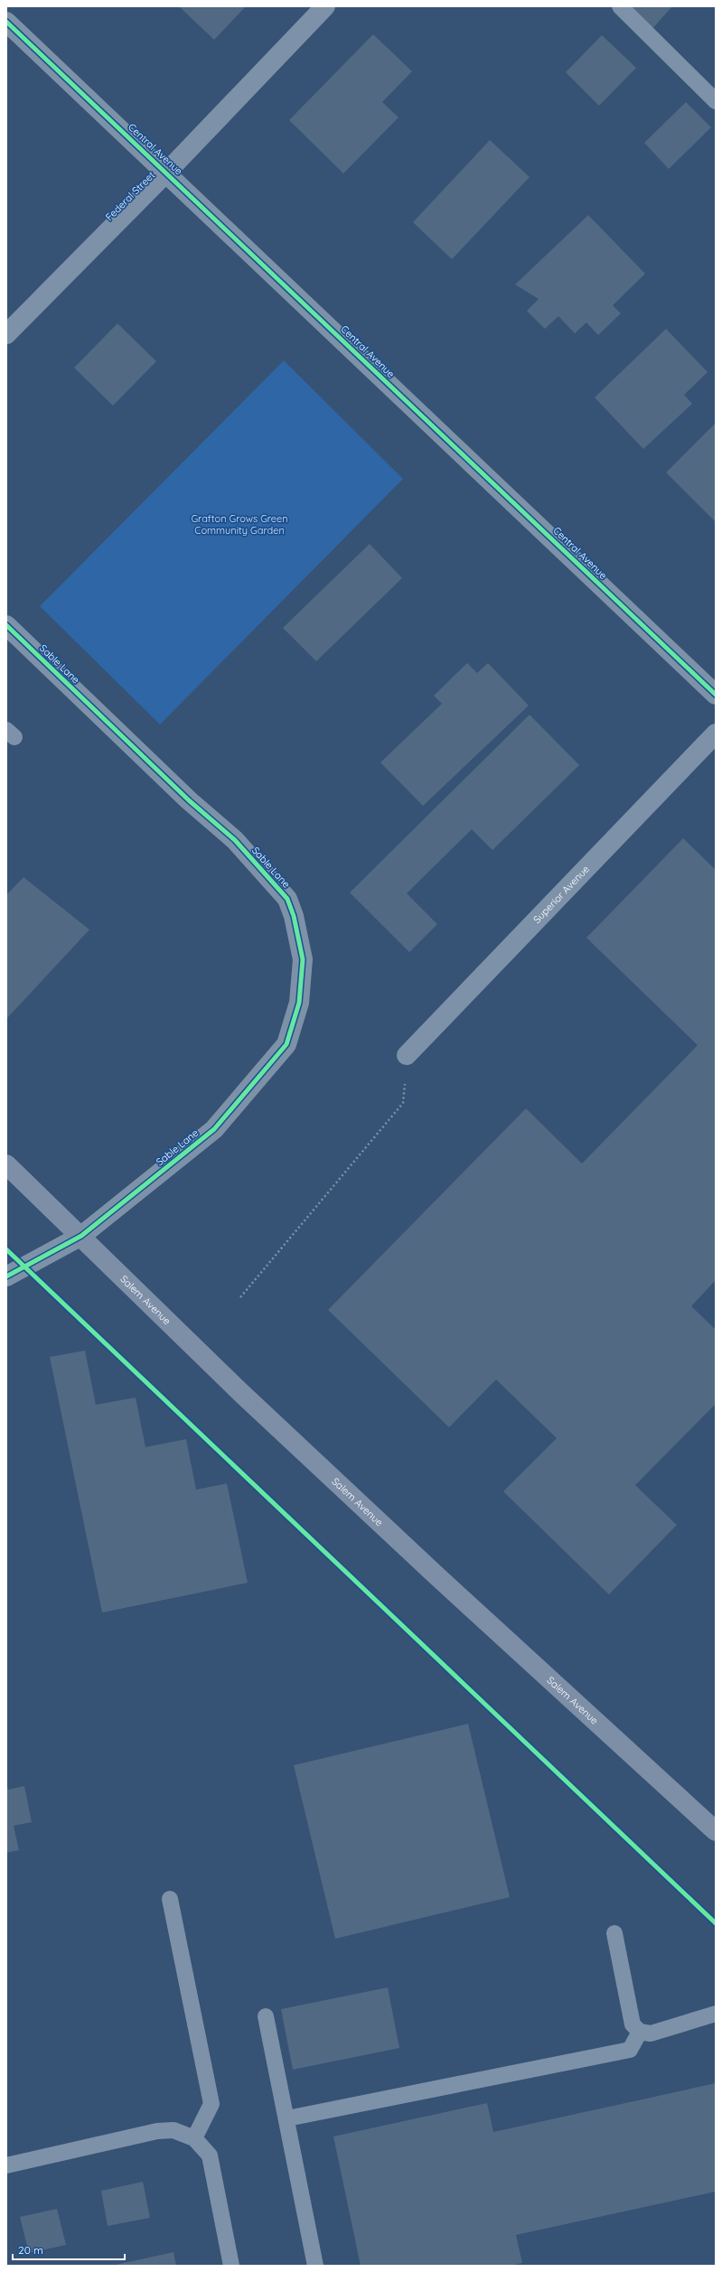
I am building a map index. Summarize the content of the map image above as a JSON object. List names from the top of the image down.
{
  "streets": {
    "main road": ["Salem Avenue"],
    "street": [
      "Central Avenue",
      "Federal Street",
      "Sable Lane",
      "Superior Avenue"
    ]
  },
  "crossings": [
    ["Central Avenue", "Federal Street"],
    ["Sable Lane", "Salem Avenue"]
  ],
  "parks": ["Grafton Grows Green Community Garden"],
  "scale_bar": "20 m"
}
